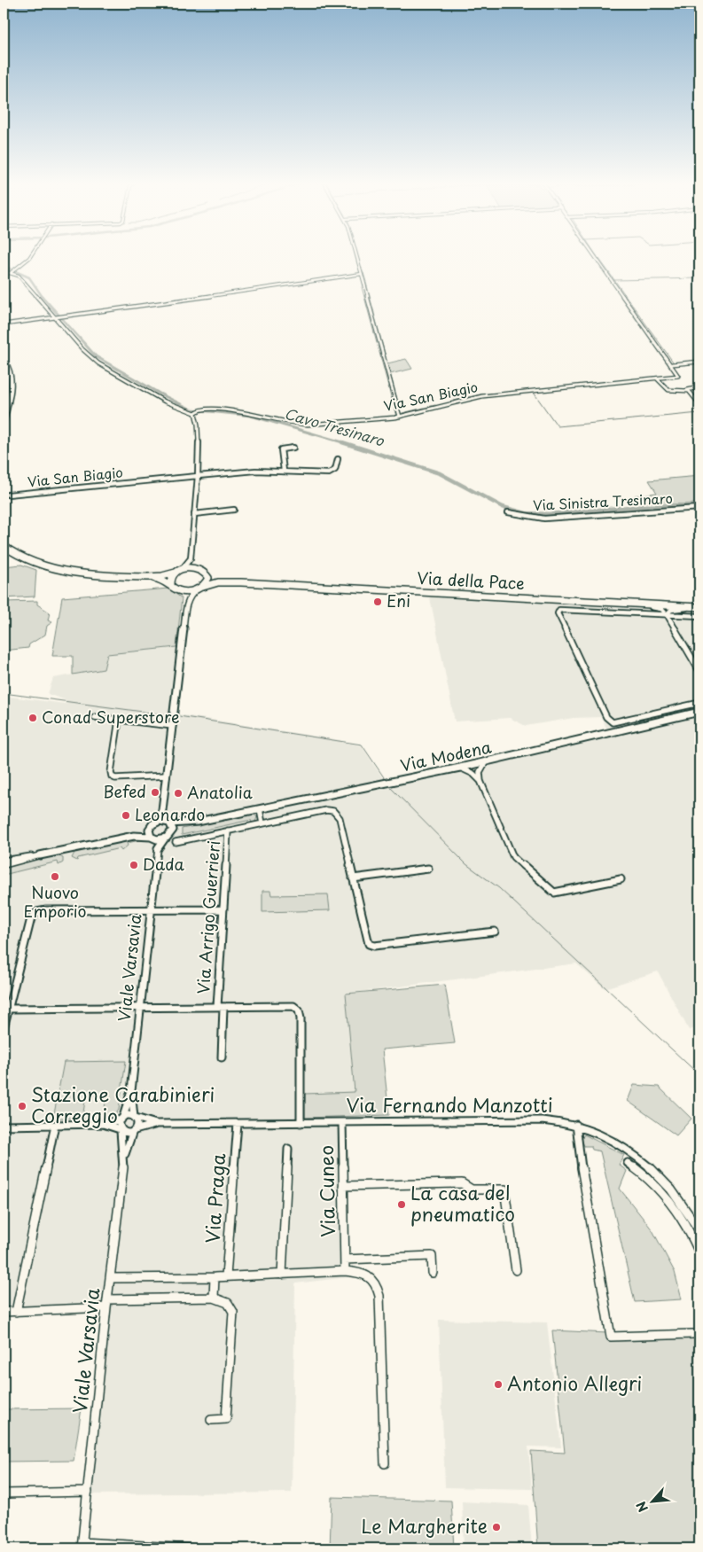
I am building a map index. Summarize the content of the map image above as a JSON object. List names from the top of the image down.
{
  "streets": {
    "main road": ["Via della Pace"],
    "street": [
      "Via San Biagio",
      "Via Sinistra Tresinaro",
      "Via Modena",
      "Via Arrigo Guerrieri",
      "Viale Varsavia",
      "Via Fernando Manzotti",
      "Via Cuneo",
      "Via Praga"
    ]
  },
  "crossings": [
    ["Via Modena", "Viale Varsavia"],
    ["Viale Varsavia", "Via Fernando Manzotti"],
    ["Via Fernando Manzotti", "Via Cuneo"],
    ["Via Fernando Manzotti", "Via Praga"]
  ],
  "water": ["Cavo Tresinaro"],
  "places": [
    "Eni",
    "Conad Superstore",
    "Befed",
    "Anatolia",
    "Leonardo",
    "Dada",
    "Nuovo Emporio",
    "Stazione Carabinieri Correggio",
    "La casa del pneumatico",
    "Antonio Allegri",
    "Le Margherite"
  ],
  "north": "bottom left"
}
